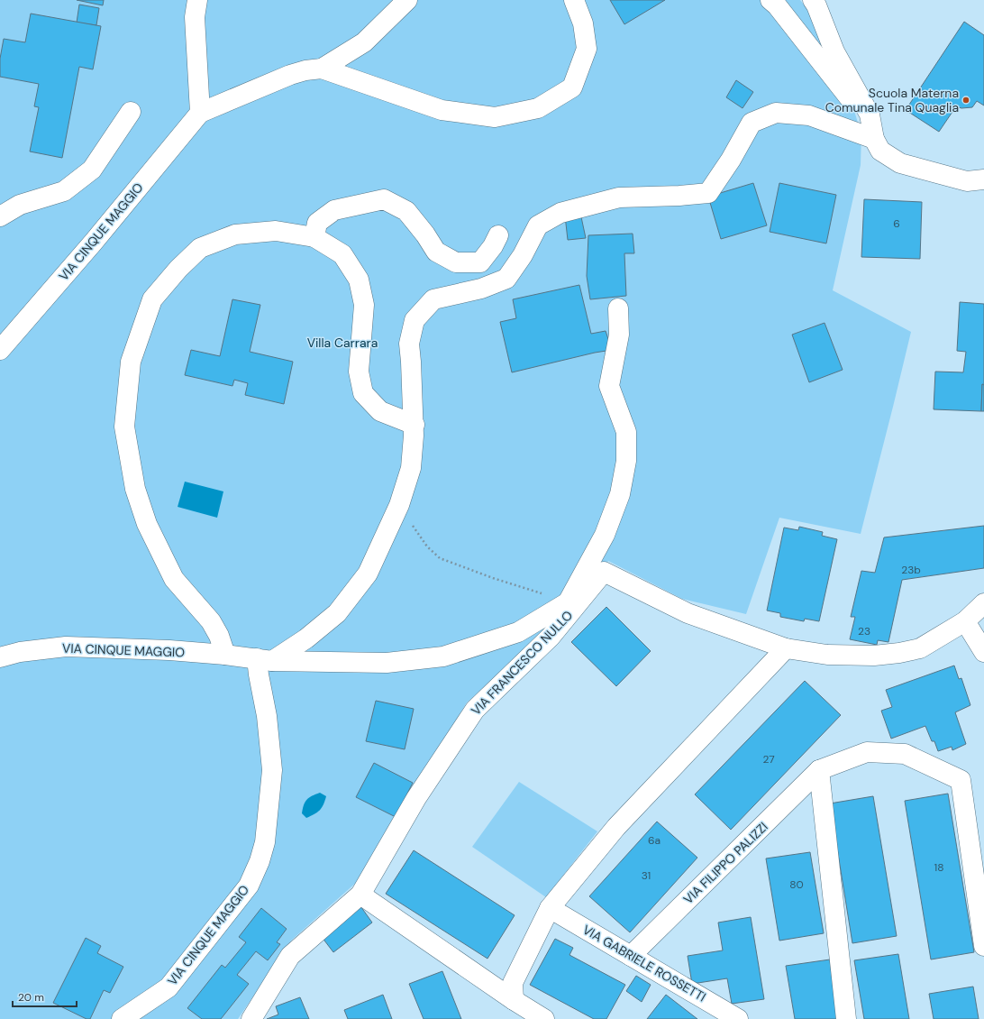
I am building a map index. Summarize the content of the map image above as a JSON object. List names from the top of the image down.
{
  "streets": {
    "street": [
      "VIA CINQUE MAGGIO",
      "VIA FRANCESCO NULLO",
      "VIA FILIPPO PALIZZI",
      "VIA GABRIELE ROSSETTI"
    ]
  },
  "crossings": [
    ["VIA FILIPPO PALIZZI", "VIA GABRIELE ROSSETTI"]
  ],
  "parks": ["Villa Carrara"],
  "places": ["Scuola Materna Comunale Tina Quaglia"],
  "house_numbers": [
    "6",
    "23b",
    "23",
    "27",
    "6a",
    "18",
    "31",
    "80"
  ],
  "scale_bar": "20 m"
}
